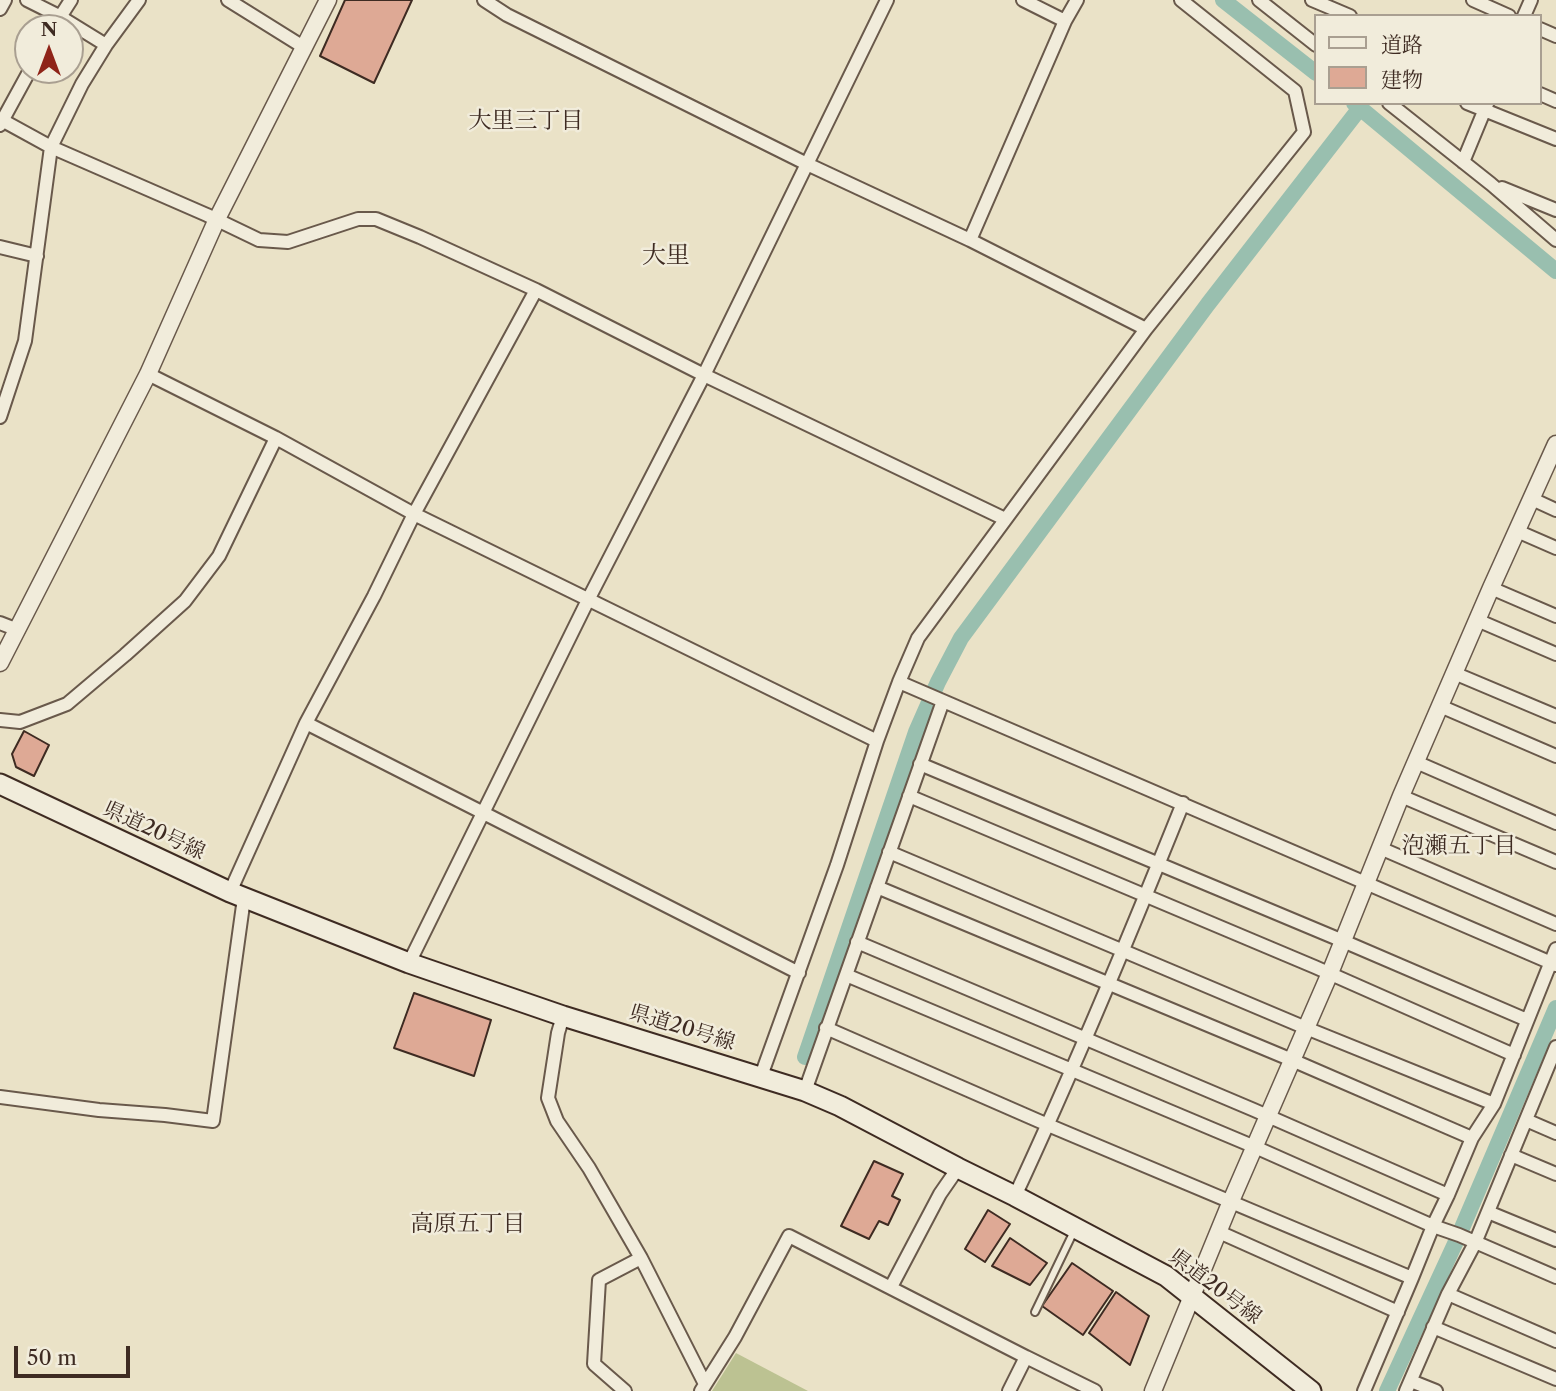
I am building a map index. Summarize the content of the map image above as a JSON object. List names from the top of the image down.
{
  "streets": {
    "main road": ["県道20号線"]
  },
  "districts": [
    "大里三丁目",
    "大里",
    "泡瀬五丁目",
    "高原五丁目"
  ],
  "legend": ["道路", "建物"],
  "scale_bar": "50 m",
  "north": "top"
}
